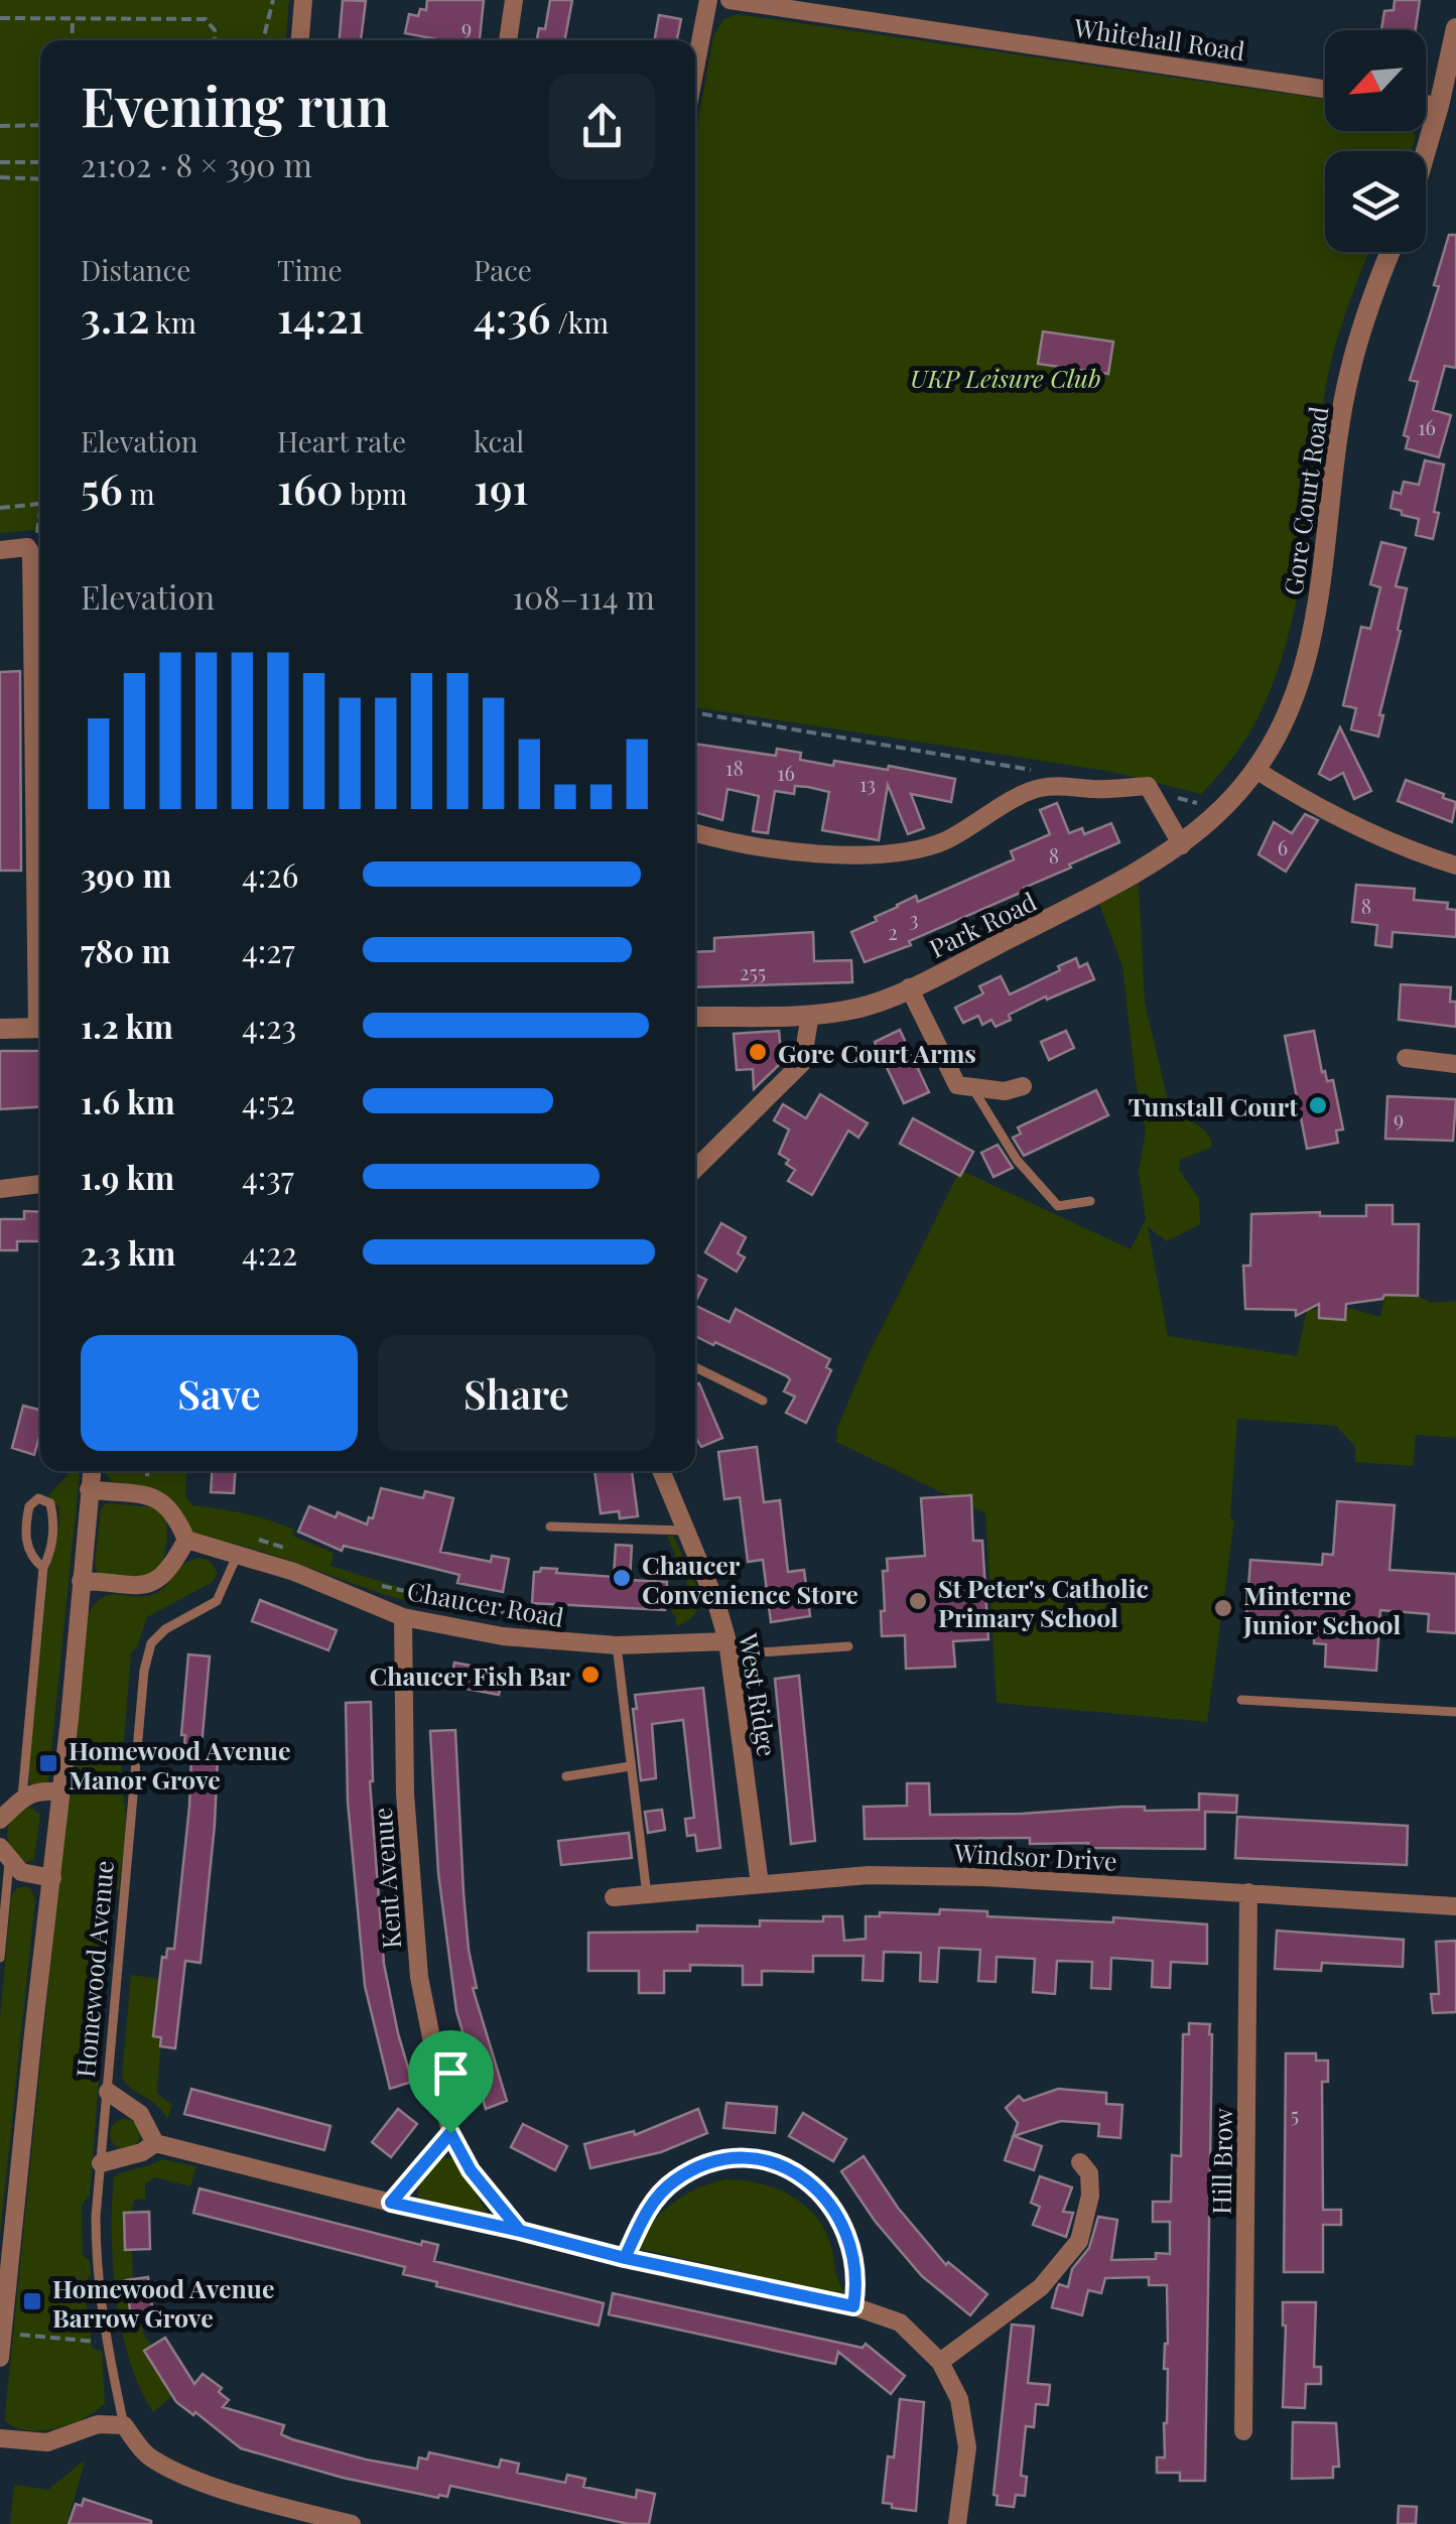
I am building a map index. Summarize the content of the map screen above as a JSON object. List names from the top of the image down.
{
  "streets": {
    "street": [
      "Whitehall Road",
      "Gore Court Road",
      "Park Road",
      "Chaucer Road",
      "West Ridge",
      "Windsor Drive",
      "Kent Avenue",
      "Homewood Avenue",
      "Hill Brow"
    ]
  },
  "crossings": [
    ["Gore Court Road", "Park Road"],
    ["Chaucer Road", "West Ridge"],
    ["Chaucer Road", "Kent Avenue"],
    ["Chaucer Road", "Homewood Avenue"],
    ["West Ridge", "Windsor Drive"],
    ["Windsor Drive", "Hill Brow"]
  ],
  "parks": ["UKP Leisure Club"],
  "places": {
    "other": [
      "Gore Court Arms",
      "Tunstall Court",
      "Chaucer Convenience Store",
      "St Peter's Catholic Primary School",
      "Minterne Junior School",
      "Chaucer Fish Bar"
    ],
    "transit": ["Homewood Avenue Manor Grove", "Homewood Avenue Barrow Grove"]
  },
  "house_numbers": [
    "9",
    "16",
    "18",
    "16",
    "13",
    "6",
    "8",
    "8",
    "3",
    "2",
    "255",
    "9",
    "5"
  ],
  "north": "bottom left",
  "page": {
    "heading": ["Evening run", "21:02 · 8 × 390 m"],
    "stats": [
      ["Distance", "3.12 km"],
      ["Time", "14:21"],
      ["Pace", "4:36 /km"],
      ["Elevation", "56 m"],
      ["Heart rate", "160 bpm"],
      ["kcal", "191"]
    ],
    "chart": ["Elevation", "108–114 m"],
    "list": [
      {
        "name": "390 m",
        "note": "4:26"
      },
      {
        "name": "780 m",
        "note": "4:27"
      },
      {
        "name": "1.2 km",
        "note": "4:23"
      },
      {
        "name": "1.6 km",
        "note": "4:52"
      },
      {
        "name": "1.9 km",
        "note": "4:37"
      },
      {
        "name": "2.3 km",
        "note": "4:22"
      }
    ],
    "buttons": ["Save", "Share"]
  }
}
